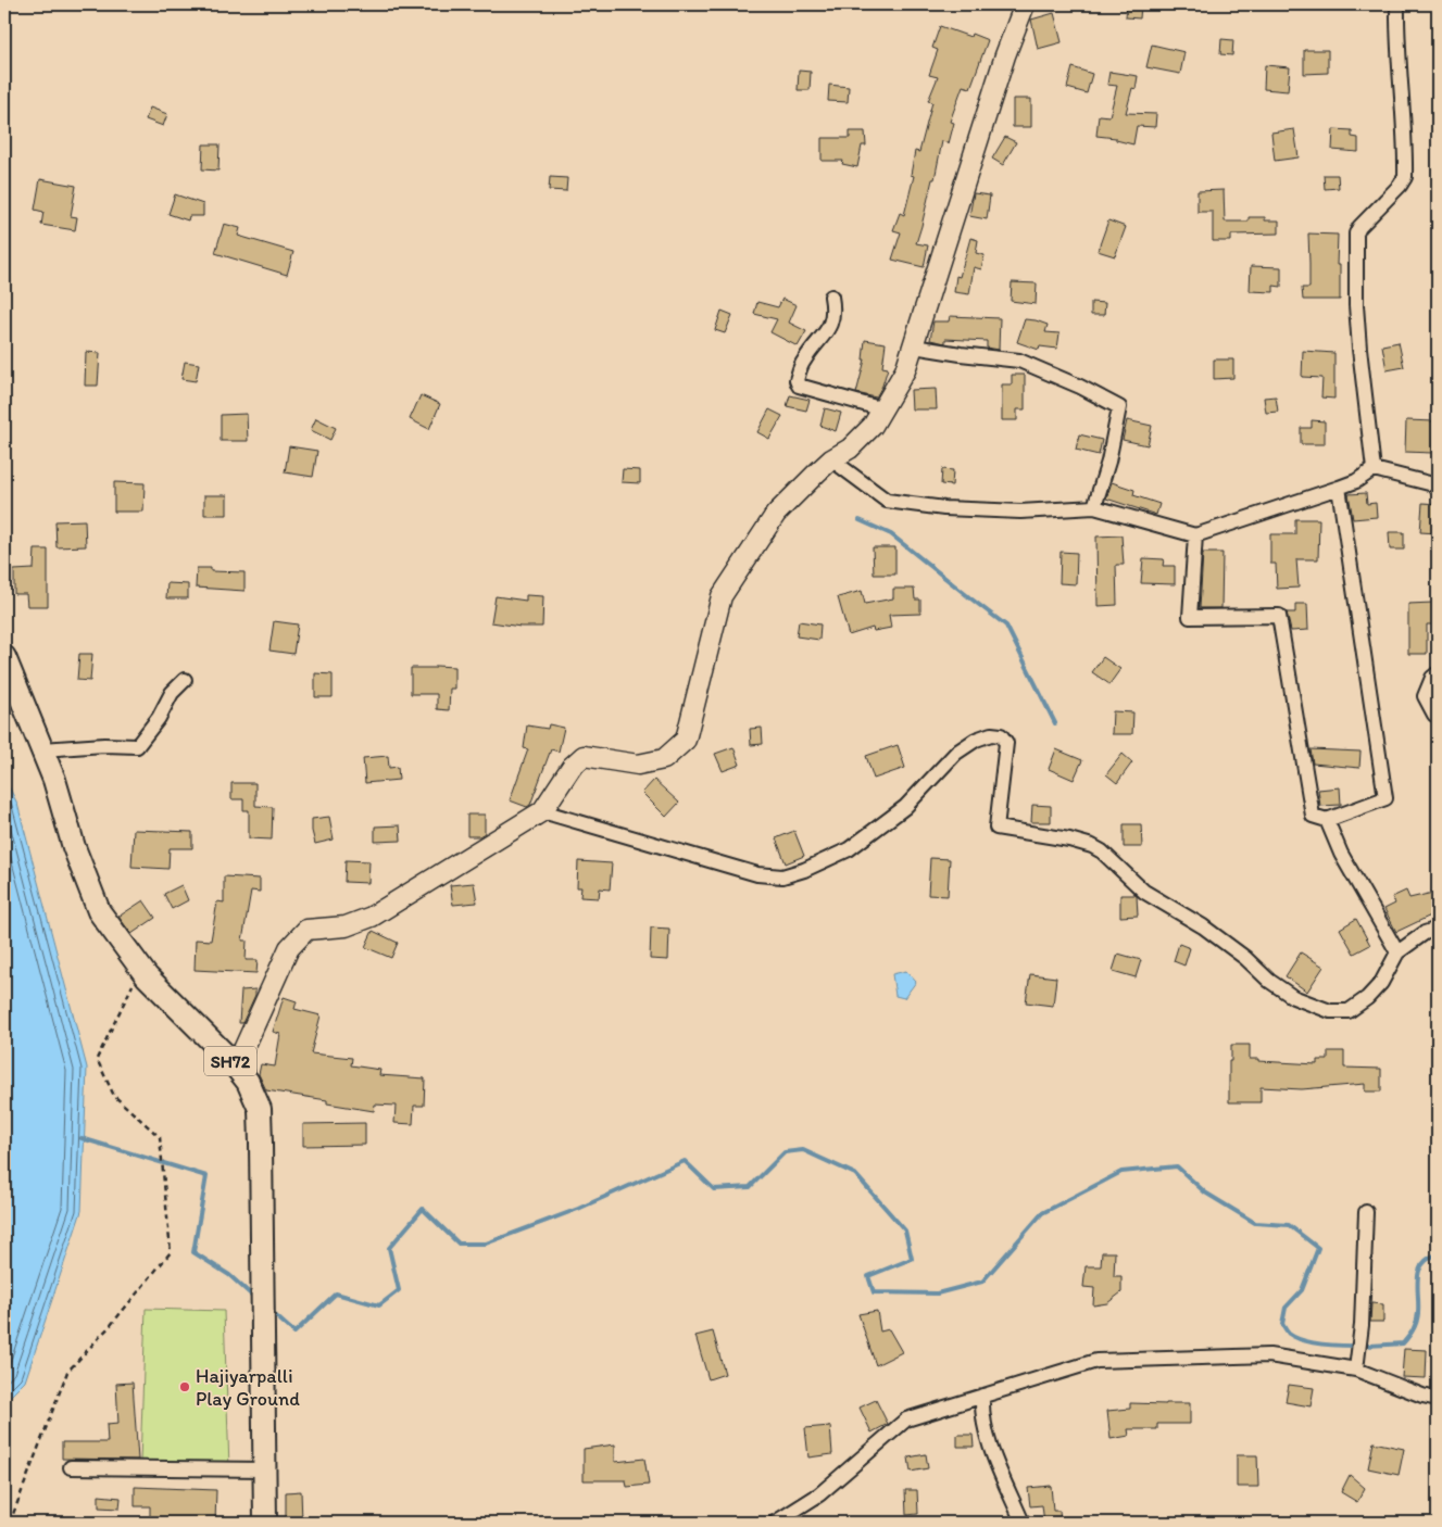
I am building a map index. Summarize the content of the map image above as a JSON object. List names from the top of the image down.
{
  "streets": {
    "main road": ["SH72"]
  },
  "places": ["Hajiyarpalli Play Ground"]
}
